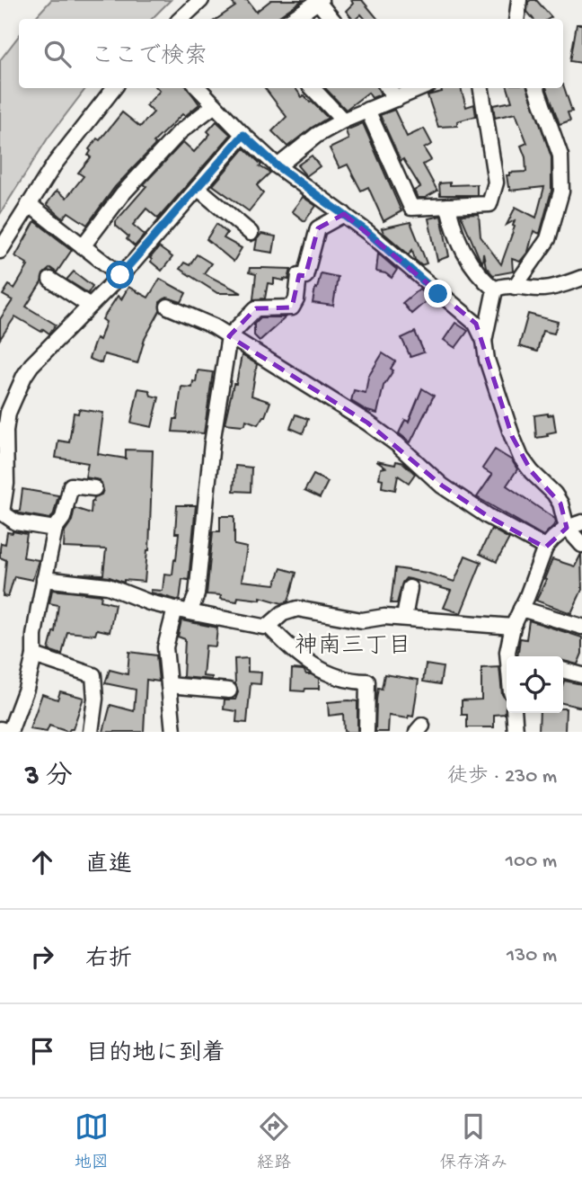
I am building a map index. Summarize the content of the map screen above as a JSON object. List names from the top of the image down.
{
  "districts": ["神南三丁目"],
  "page": {
    "search": "ここで検索",
    "heading": ["3 分", "徒歩 · 230 m"],
    "list": [
      ["直進", "100 m"],
      ["右折", "130 m"],
      "目的地に到着"
    ],
    "nav": ["地図", "経路", "保存済み"]
  }
}
